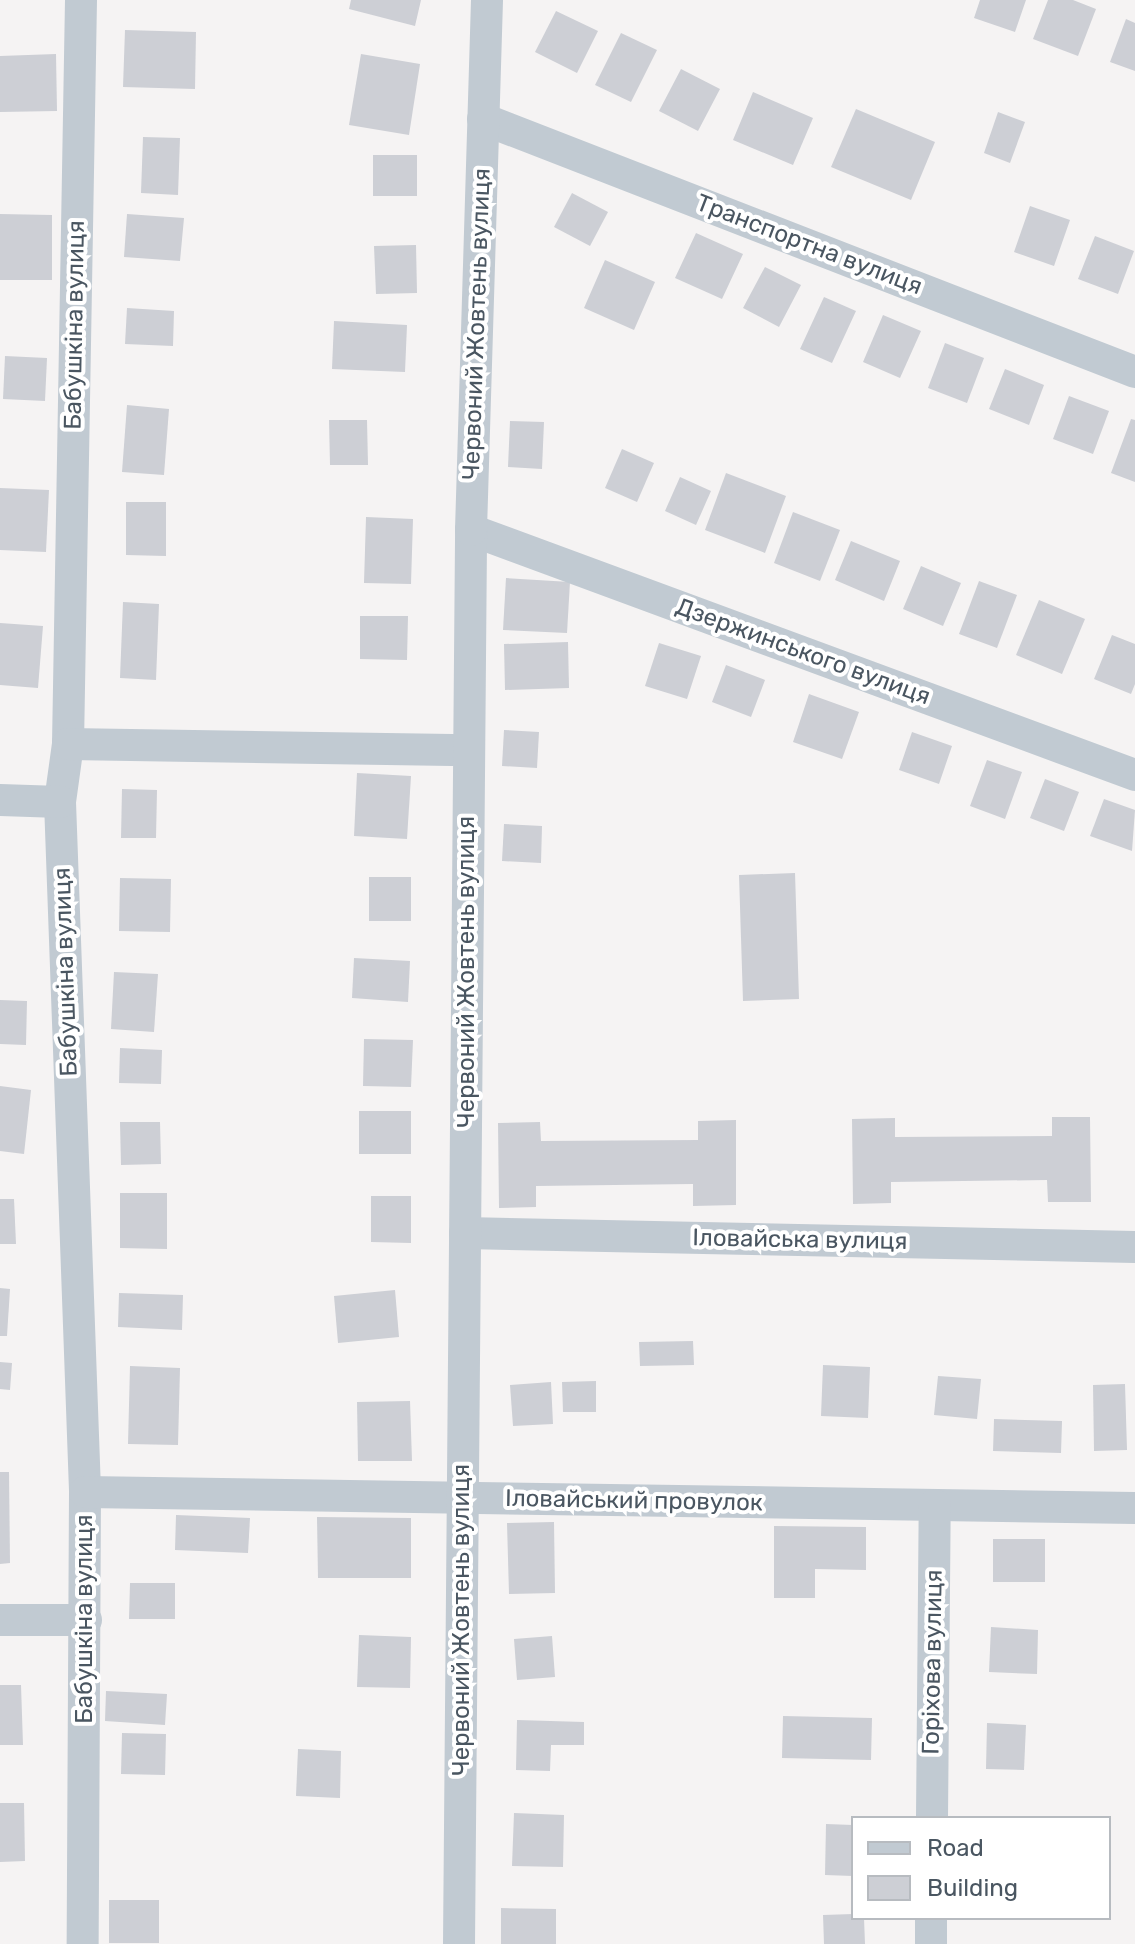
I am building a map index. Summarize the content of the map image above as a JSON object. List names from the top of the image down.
{
  "streets": {
    "street": [
      "Транспортна вулиця",
      "Червоний Жовтень вулиця",
      "Бабушкіна вулиця",
      "Дзержинського вулиця",
      "Іловайська вулиця",
      "Іловайський провулок",
      "Горіхова вулиця"
    ]
  },
  "crossings": [
    ["Транспортна вулиця", "Червоний Жовтень вулиця"],
    ["Червоний Жовтень вулиця", "Дзержинського вулиця"],
    ["Червоний Жовтень вулиця", "Іловайська вулиця"],
    ["Червоний Жовтень вулиця", "Іловайський провулок"],
    ["Бабушкіна вулиця", "Іловайський провулок"],
    ["Іловайський провулок", "Горіхова вулиця"]
  ],
  "legend": ["Road", "Building"]
}
